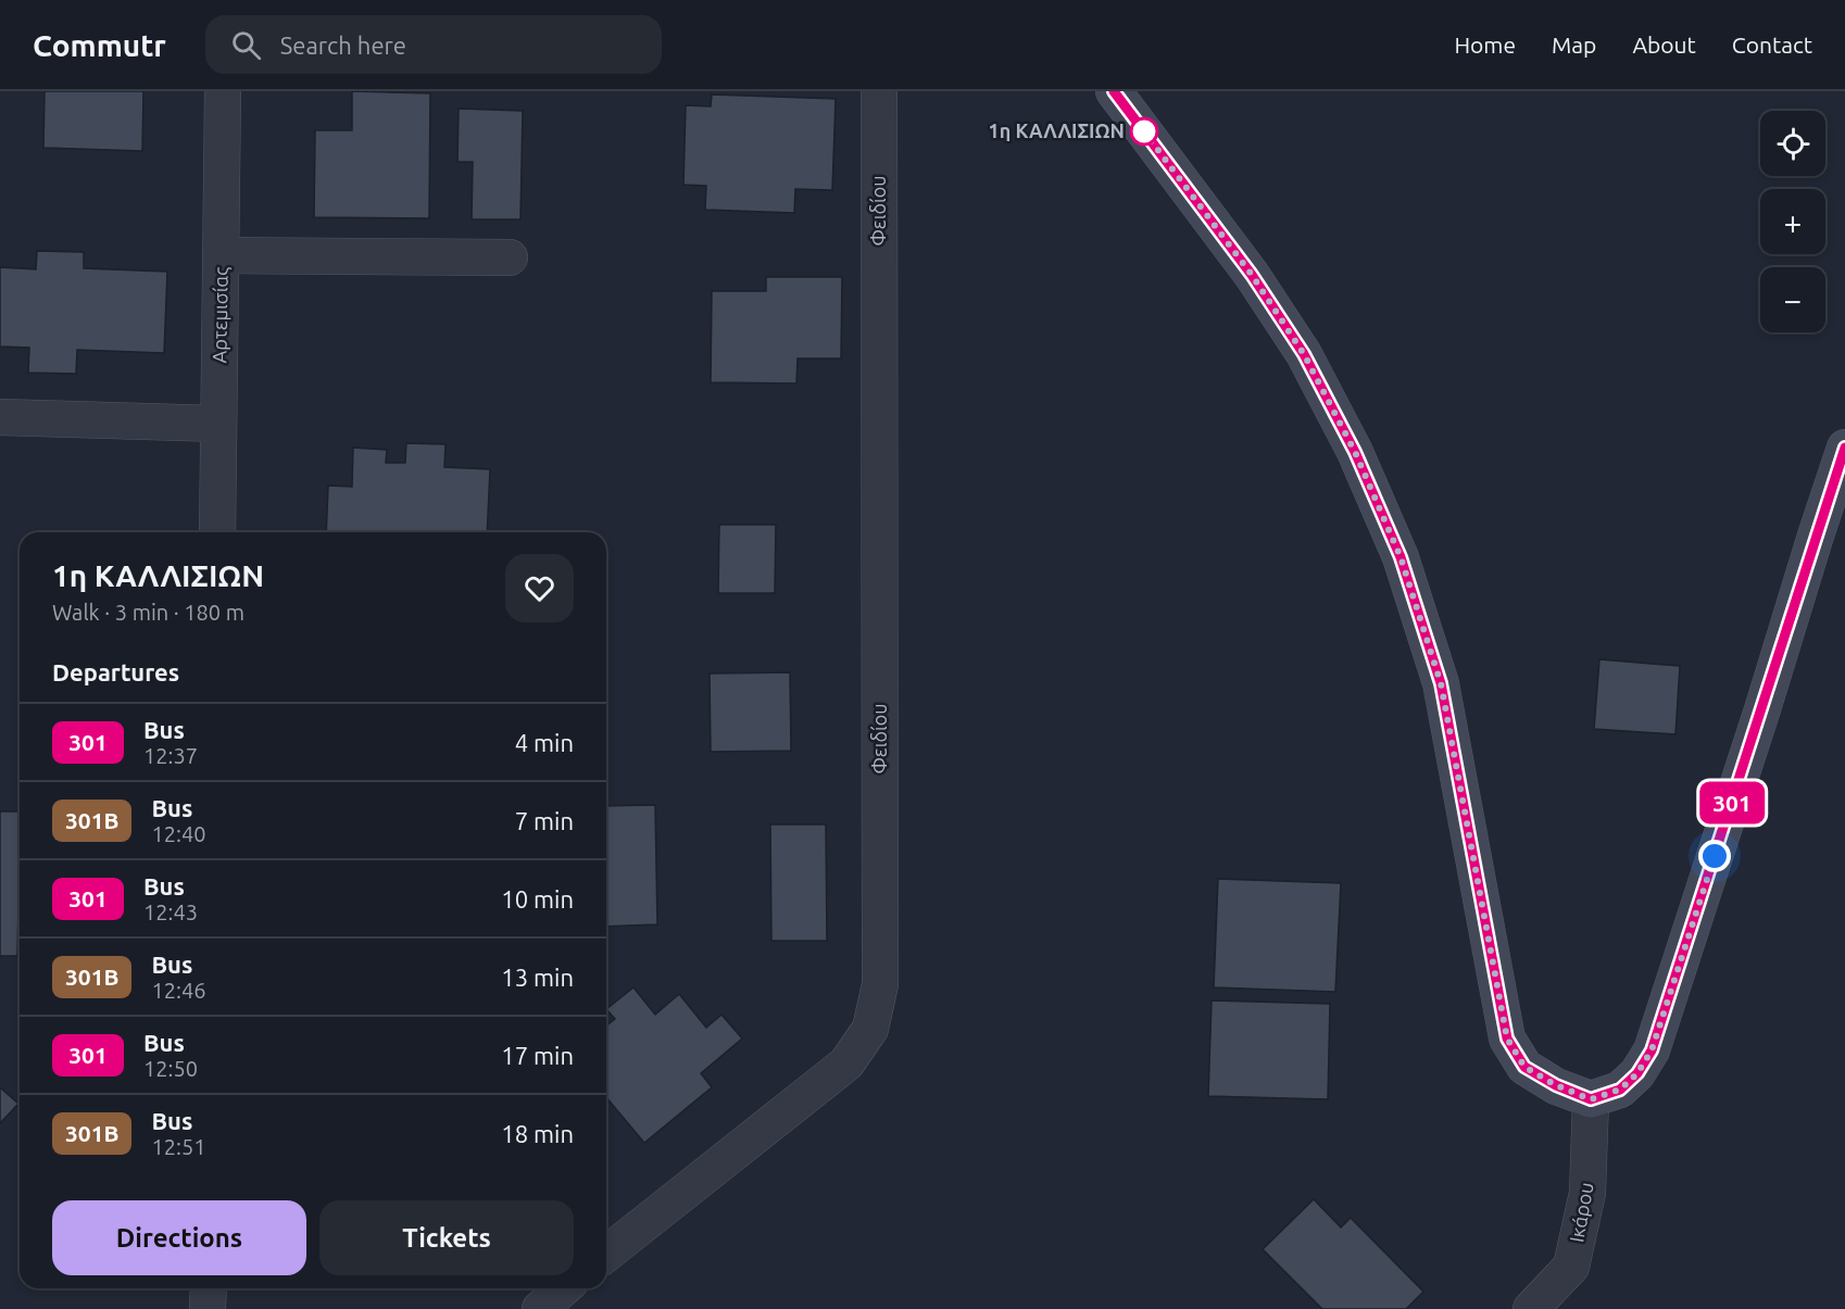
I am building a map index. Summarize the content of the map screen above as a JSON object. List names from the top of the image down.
{
  "streets": {
    "street": ["Φειδίου", "Αρτεμισίας", "Ικάρου"]
  },
  "places": ["1η ΚΑΛΛΙΣΙΩΝ"],
  "lines": ["bus line 301"],
  "page": {
    "header": "Commutr",
    "search": "Search here",
    "nav": [
      "Home",
      "Map",
      "About",
      "Contact"
    ],
    "on_map": "301",
    "map_buttons": ["+", "−"],
    "heading": [
      ["1η ΚΑΛΛΙΣΙΩΝ", "Walk · 3 min · 180 m"],
      "Departures"
    ],
    "list": [
      {
        "mark": "301",
        "name": "Bus",
        "note": "12:37",
        "value": "4 min"
      },
      {
        "mark": "301B",
        "name": "Bus",
        "note": "12:40",
        "value": "7 min"
      },
      {
        "mark": "301",
        "name": "Bus",
        "note": "12:43",
        "value": "10 min"
      },
      {
        "mark": "301B",
        "name": "Bus",
        "note": "12:46",
        "value": "13 min"
      },
      {
        "mark": "301",
        "name": "Bus",
        "note": "12:50",
        "value": "17 min"
      },
      {
        "mark": "301B",
        "name": "Bus",
        "note": "12:51",
        "value": "18 min"
      }
    ],
    "buttons": ["Directions", "Tickets"]
  }
}
